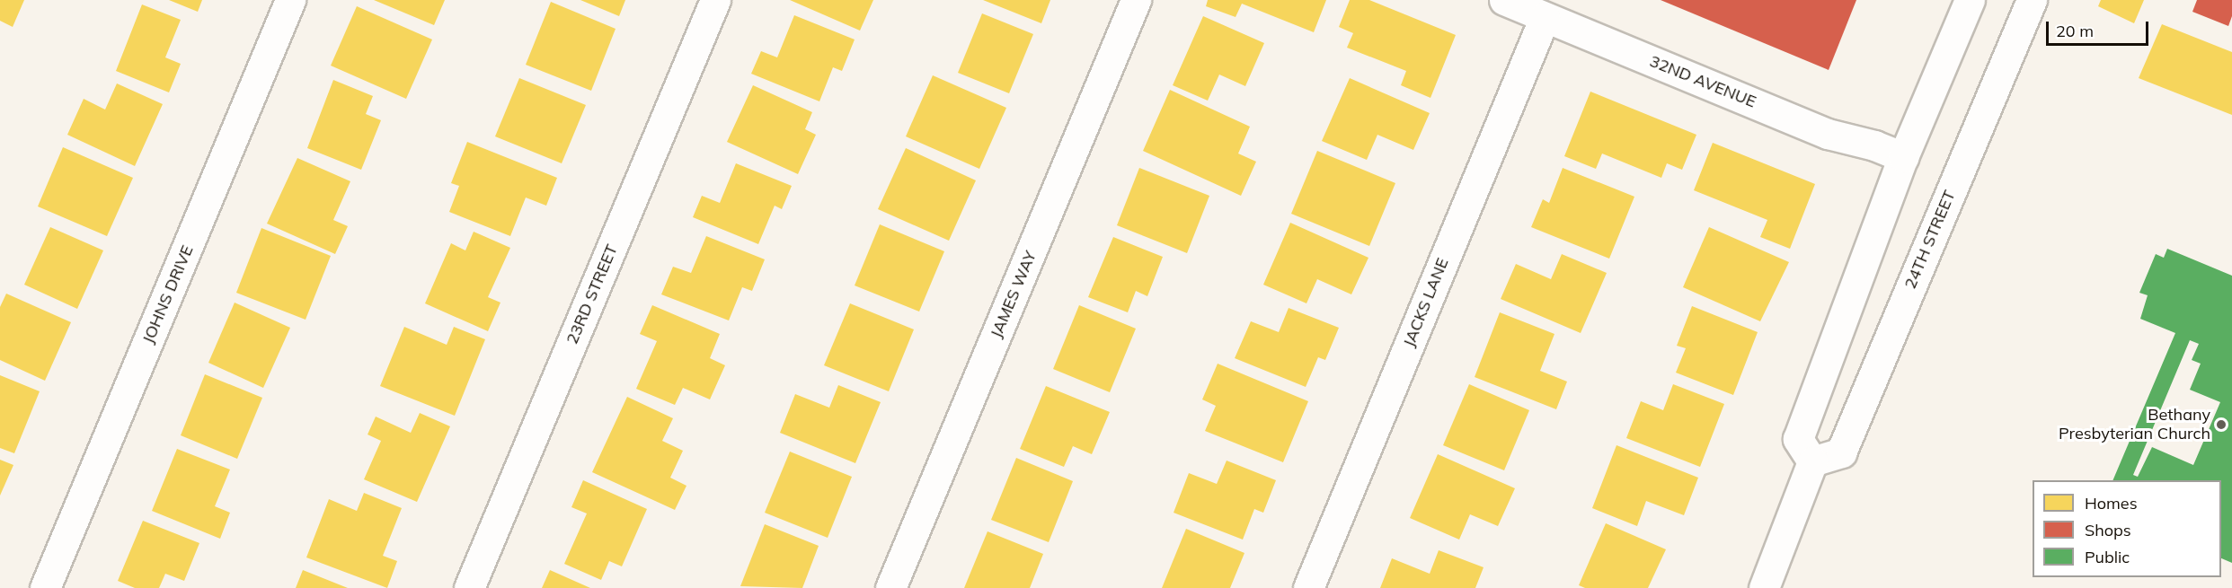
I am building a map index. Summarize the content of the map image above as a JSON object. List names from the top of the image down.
{
  "streets": {
    "street": [
      "32ND AVENUE",
      "24TH STREET",
      "JOHNS DRIVE",
      "23RD STREET",
      "JAMES WAY",
      "JACKS LANE"
    ]
  },
  "crossings": [
    ["32ND AVENUE", "JACKS LANE"]
  ],
  "places": ["Bethany Presbyterian Church"],
  "legend": ["Homes", "Shops", "Public"],
  "scale_bar": "20 m"
}
